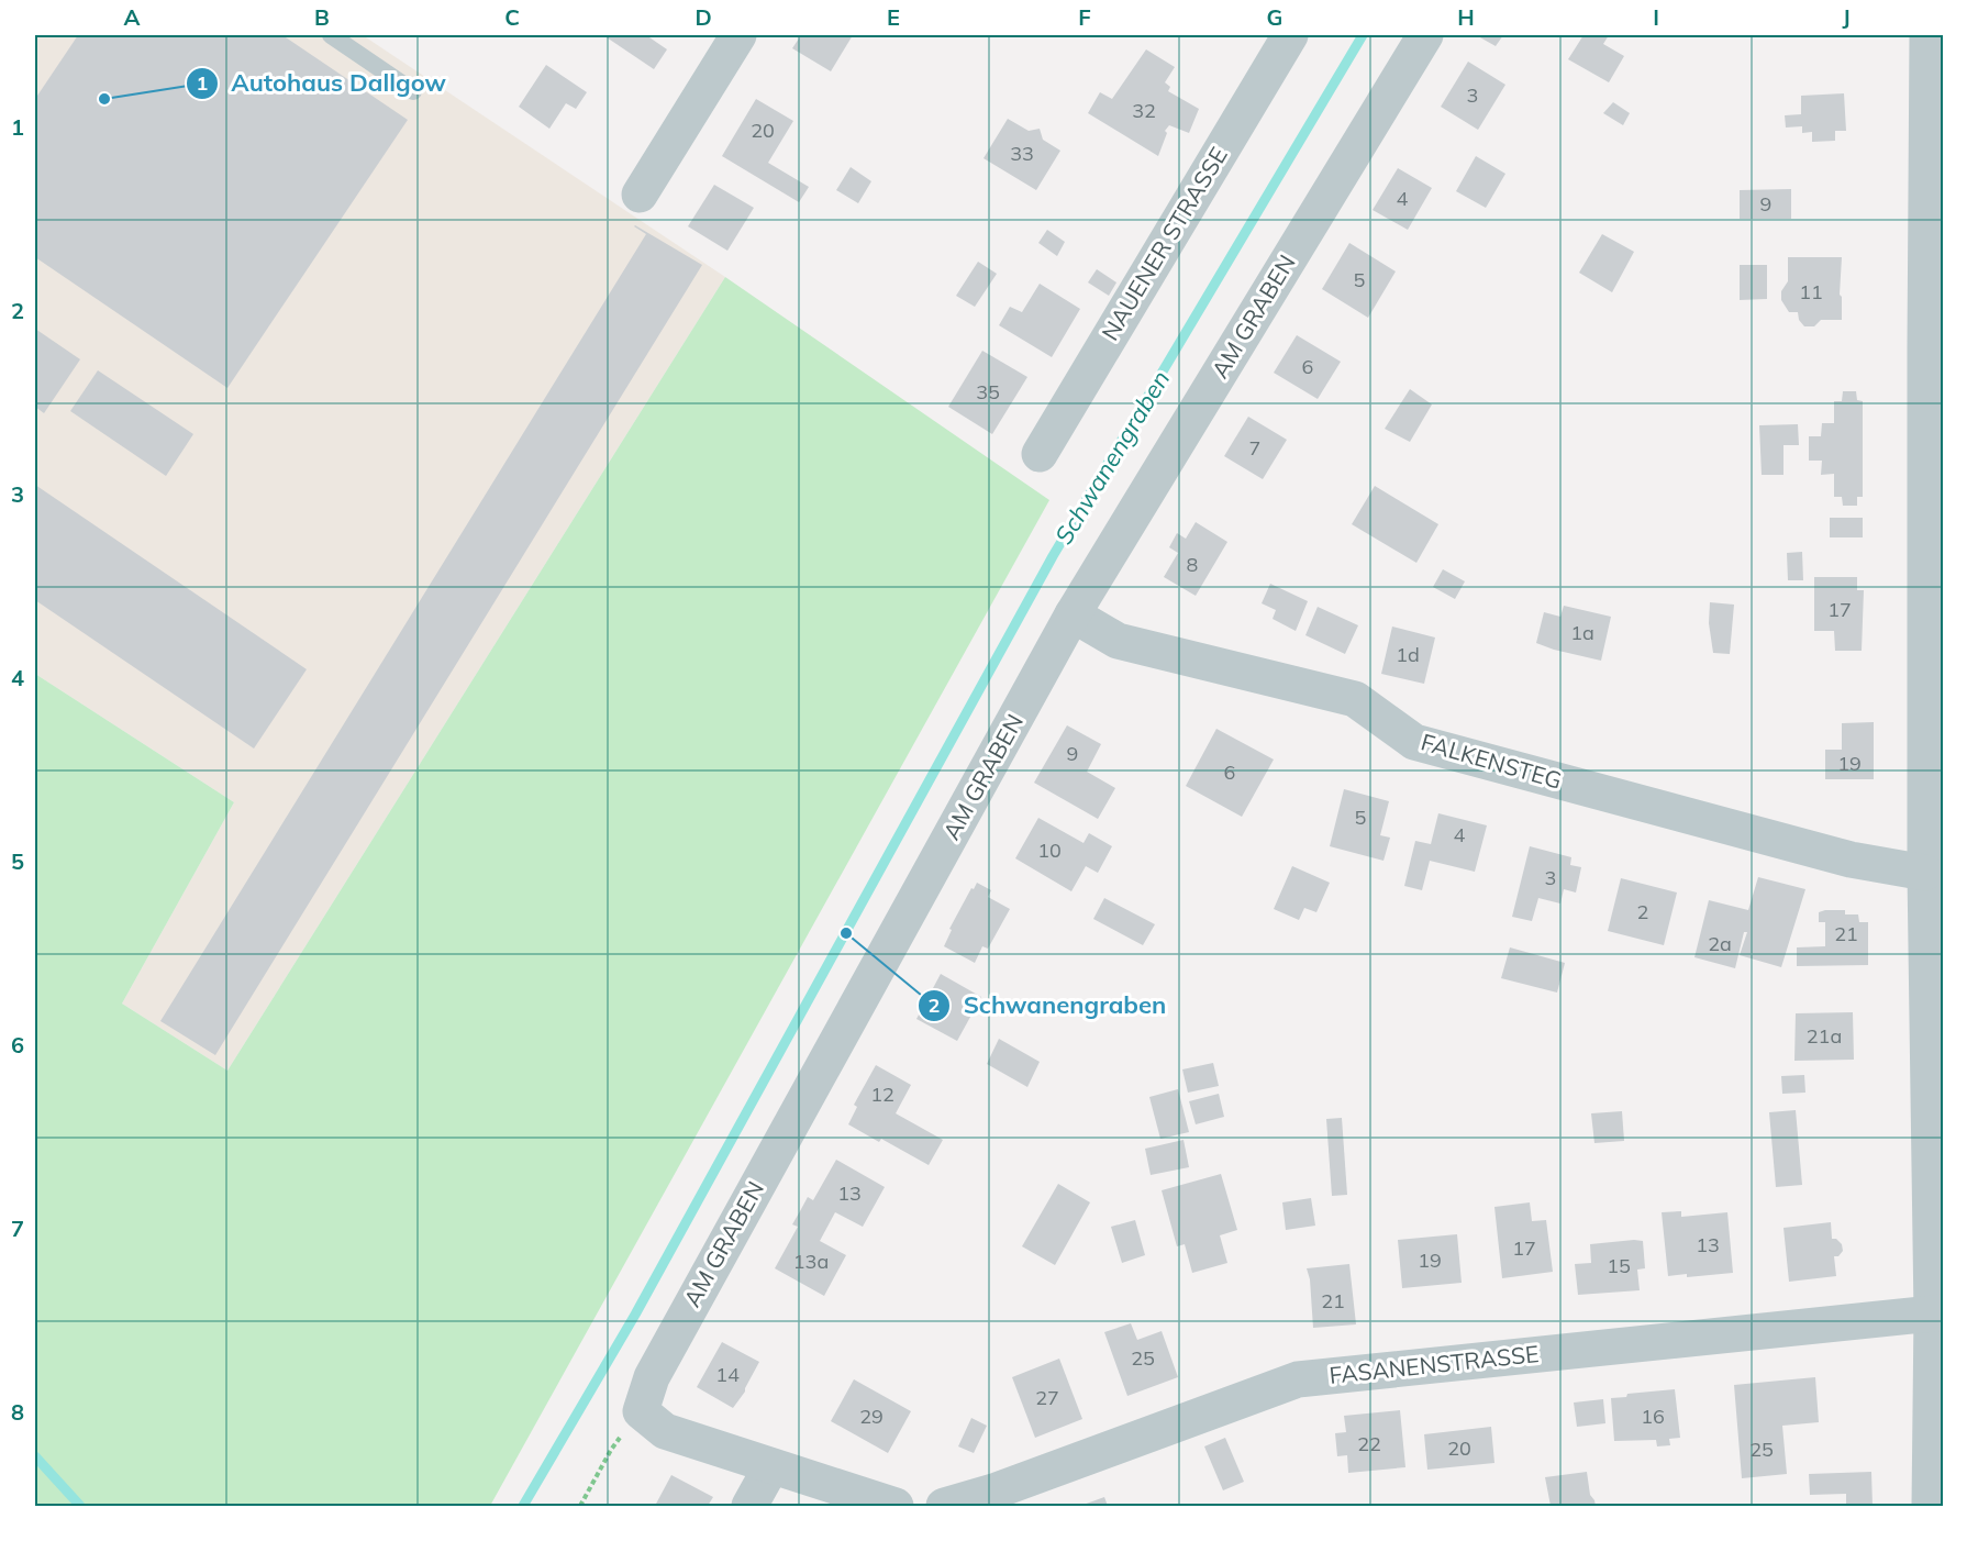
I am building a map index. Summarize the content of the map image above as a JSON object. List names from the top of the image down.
{
  "streets": {
    "street": [
      "NAUENER STRASSE",
      "AM GRABEN",
      "FALKENSTEG",
      "FASANENSTRASSE"
    ]
  },
  "crossings": [
    ["AM GRABEN", "FALKENSTEG"]
  ],
  "water": ["Schwanengraben"],
  "places": ["Autohaus Dallgow", "Schwanengraben"],
  "house_numbers": [
    "3",
    "32",
    "20",
    "33",
    "4",
    "9",
    "5",
    "11",
    "6",
    "35",
    "7",
    "8",
    "17",
    "1a",
    "1d",
    "9",
    "19",
    "6",
    "5",
    "4",
    "10",
    "3",
    "2",
    "21",
    "2a",
    "21a",
    "12",
    "13",
    "13",
    "17",
    "19",
    "13a",
    "15",
    "21",
    "25",
    "14",
    "27",
    "29",
    "16",
    "22",
    "20",
    "25"
  ],
  "grid": {
    "columns": [
      "A",
      "B",
      "C",
      "D",
      "E",
      "F",
      "G",
      "H",
      "I",
      "J"
    ],
    "rows": [
      "1",
      "2",
      "3",
      "4",
      "5",
      "6",
      "7",
      "8"
    ]
  }
}
